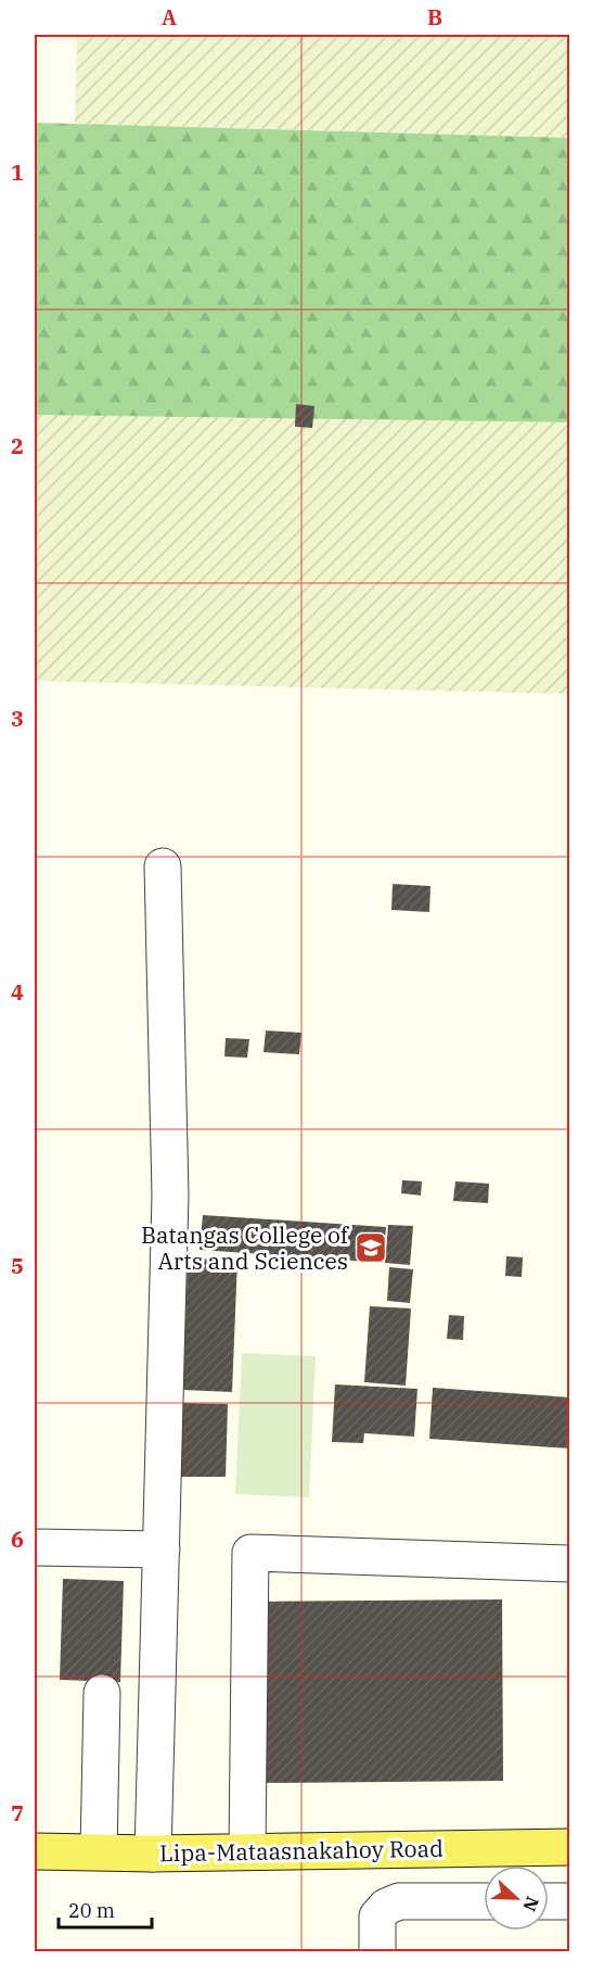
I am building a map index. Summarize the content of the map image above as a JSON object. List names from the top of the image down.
{
  "streets": {
    "main road": ["Lipa-Mataasnakahoy Road"]
  },
  "places": {
    "school or university": ["Batangas College of Arts and Sciences"]
  },
  "scale_bar": "20 m",
  "north": "right",
  "grid": {
    "columns": ["A", "B"],
    "rows": [
      "1",
      "2",
      "3",
      "4",
      "5",
      "6",
      "7"
    ]
  }
}
